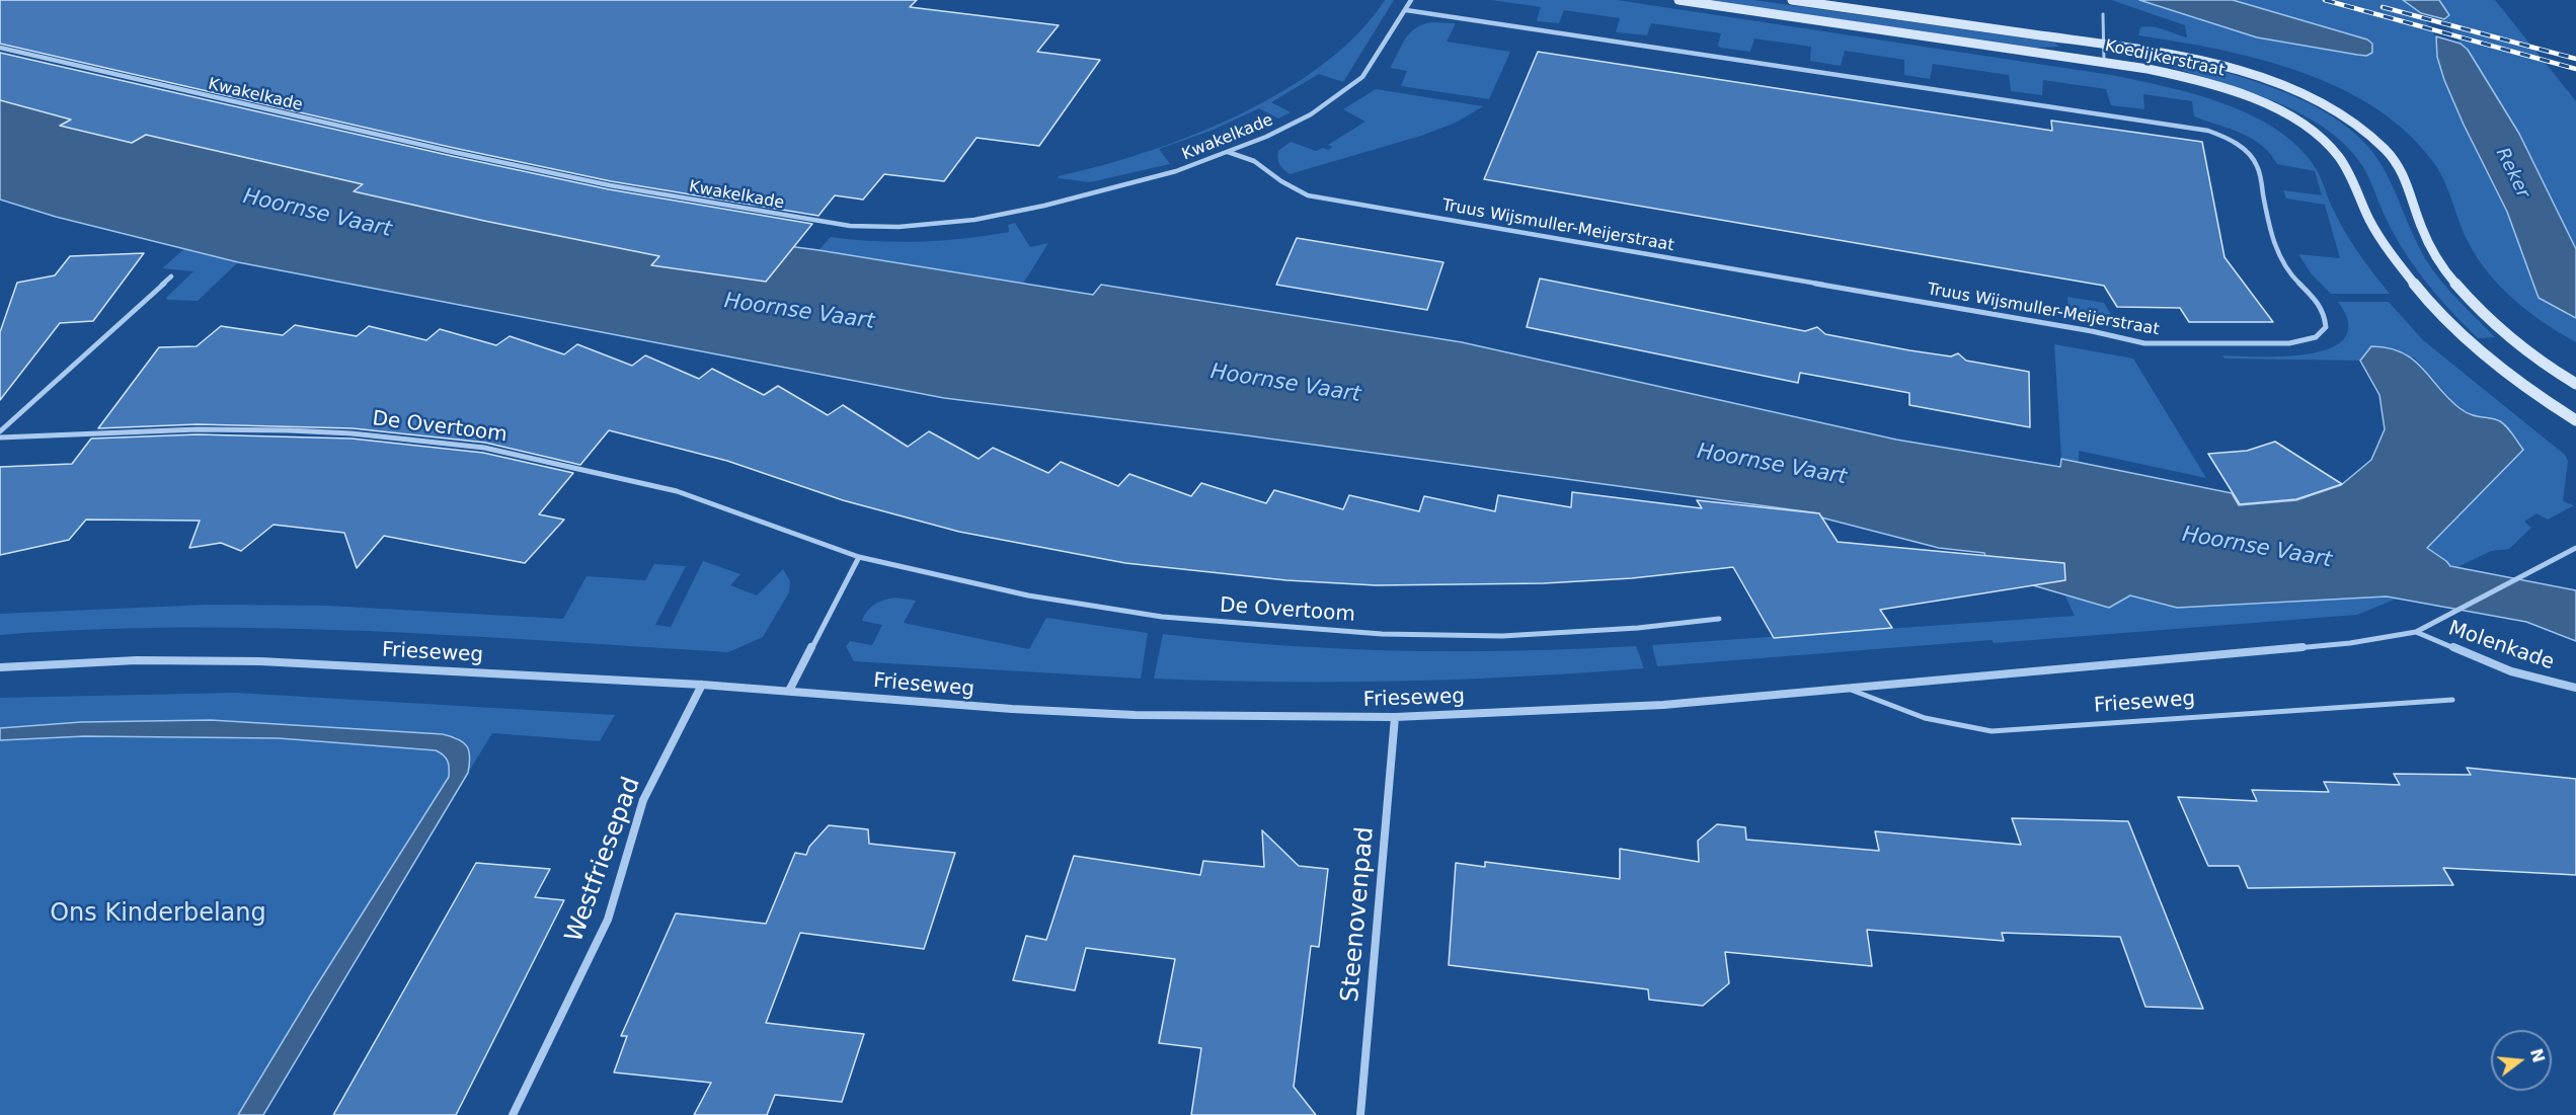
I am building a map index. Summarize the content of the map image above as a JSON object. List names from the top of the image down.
{
  "streets": {
    "main road": ["Koedijkerstraat"],
    "street": [
      "Kwakelkade",
      "Truus Wijsmuller-Meijerstraat",
      "De Overtoom",
      "Molenkade",
      "Frieseweg",
      "Westfriesepad",
      "Steenovenpad"
    ]
  },
  "crossings": [
    ["Kwakelkade", "Truus Wijsmuller-Meijerstraat"],
    ["Molenkade", "Frieseweg"],
    ["Frieseweg", "Westfriesepad"],
    ["Frieseweg", "Steenovenpad"]
  ],
  "water": ["Reker", "Hoornse Vaart"],
  "parks": ["Ons Kinderbelang"],
  "north": "right"
}
